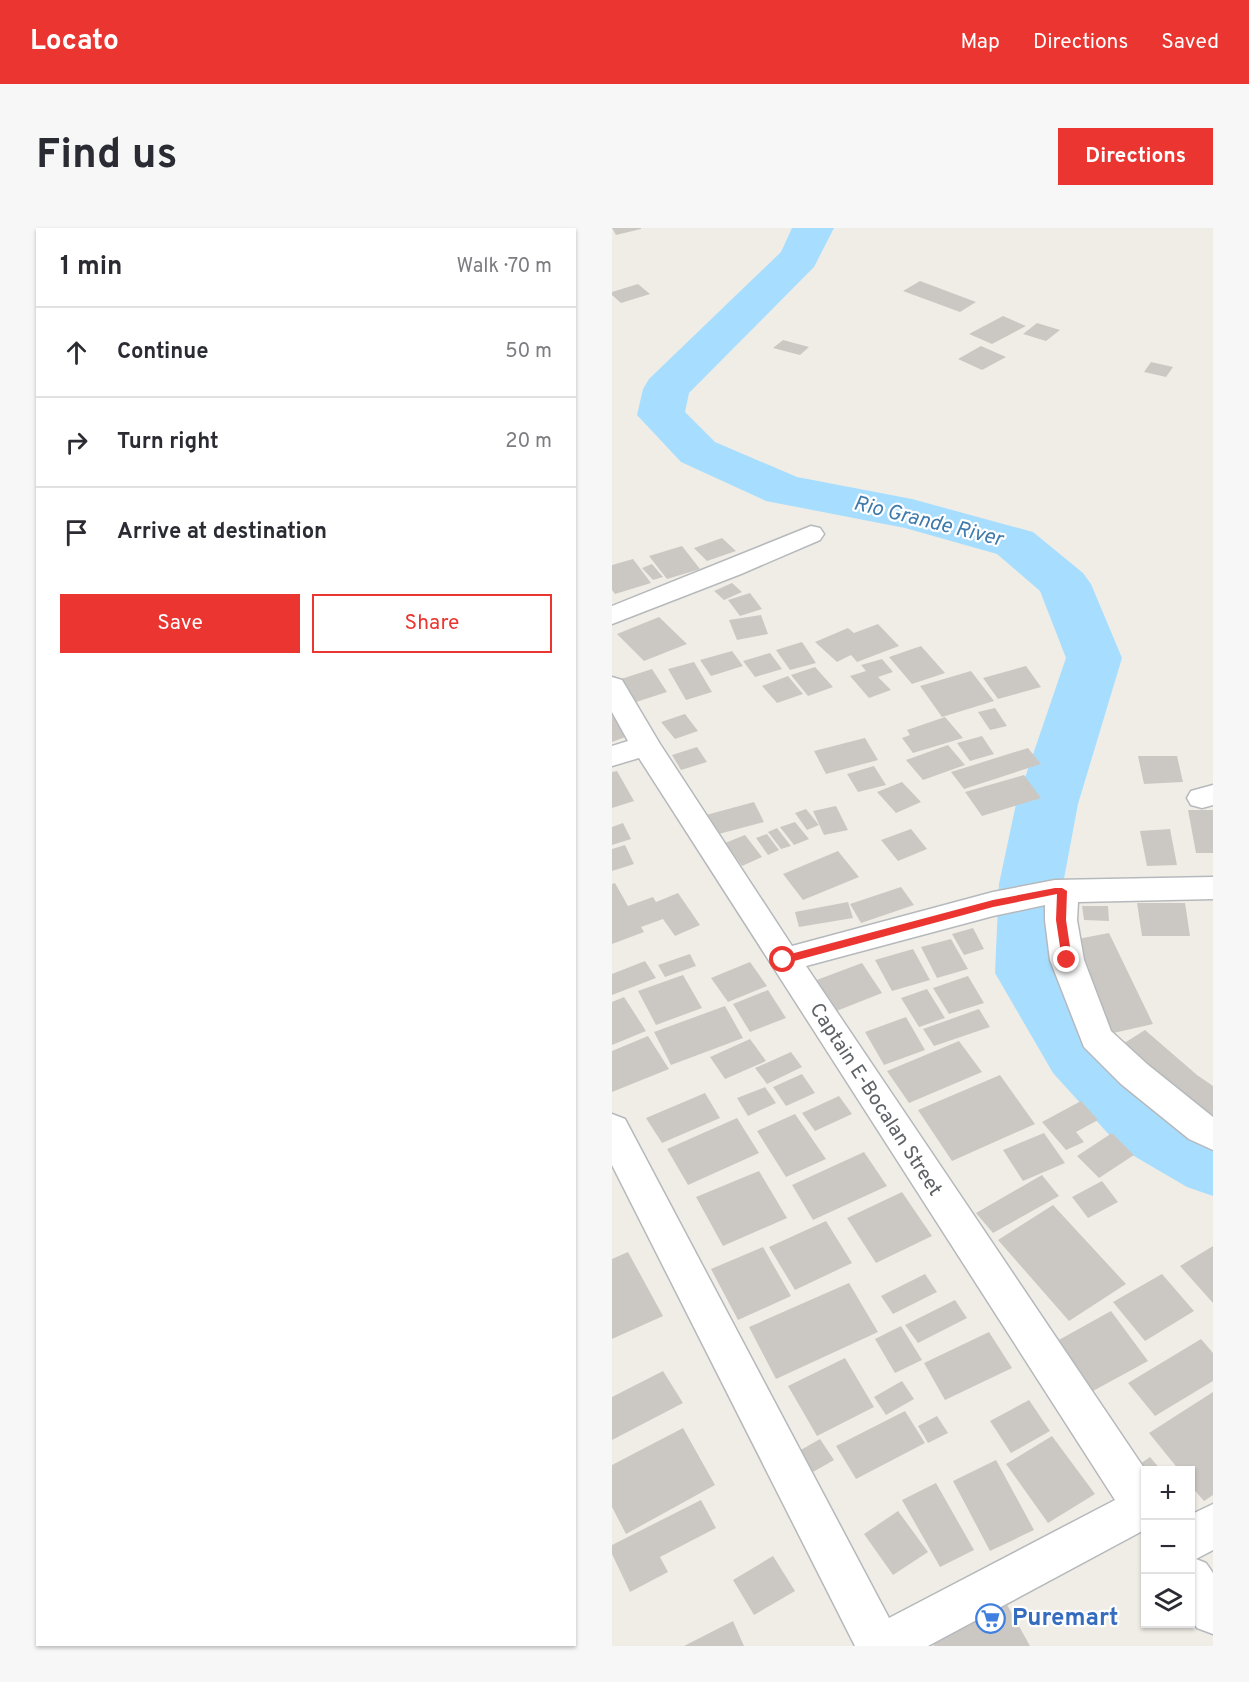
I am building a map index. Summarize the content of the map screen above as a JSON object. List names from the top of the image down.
{
  "streets": {
    "street": ["Captain E-Bocalan Street"]
  },
  "water": ["Rio Grande River"],
  "places": {
    "supermarket": ["Puremart"]
  },
  "page": {
    "header": "Locato",
    "nav": ["Map", "Directions", "Saved"],
    "buttons": [
      "Directions",
      ["Save", "Share"]
    ],
    "title": "Find us",
    "heading": ["1 min", "Walk · 70 m"],
    "list": [
      ["Continue", "50 m"],
      ["Turn right", "20 m"],
      "Arrive at destination"
    ],
    "map_buttons": ["+", "−"]
  }
}
